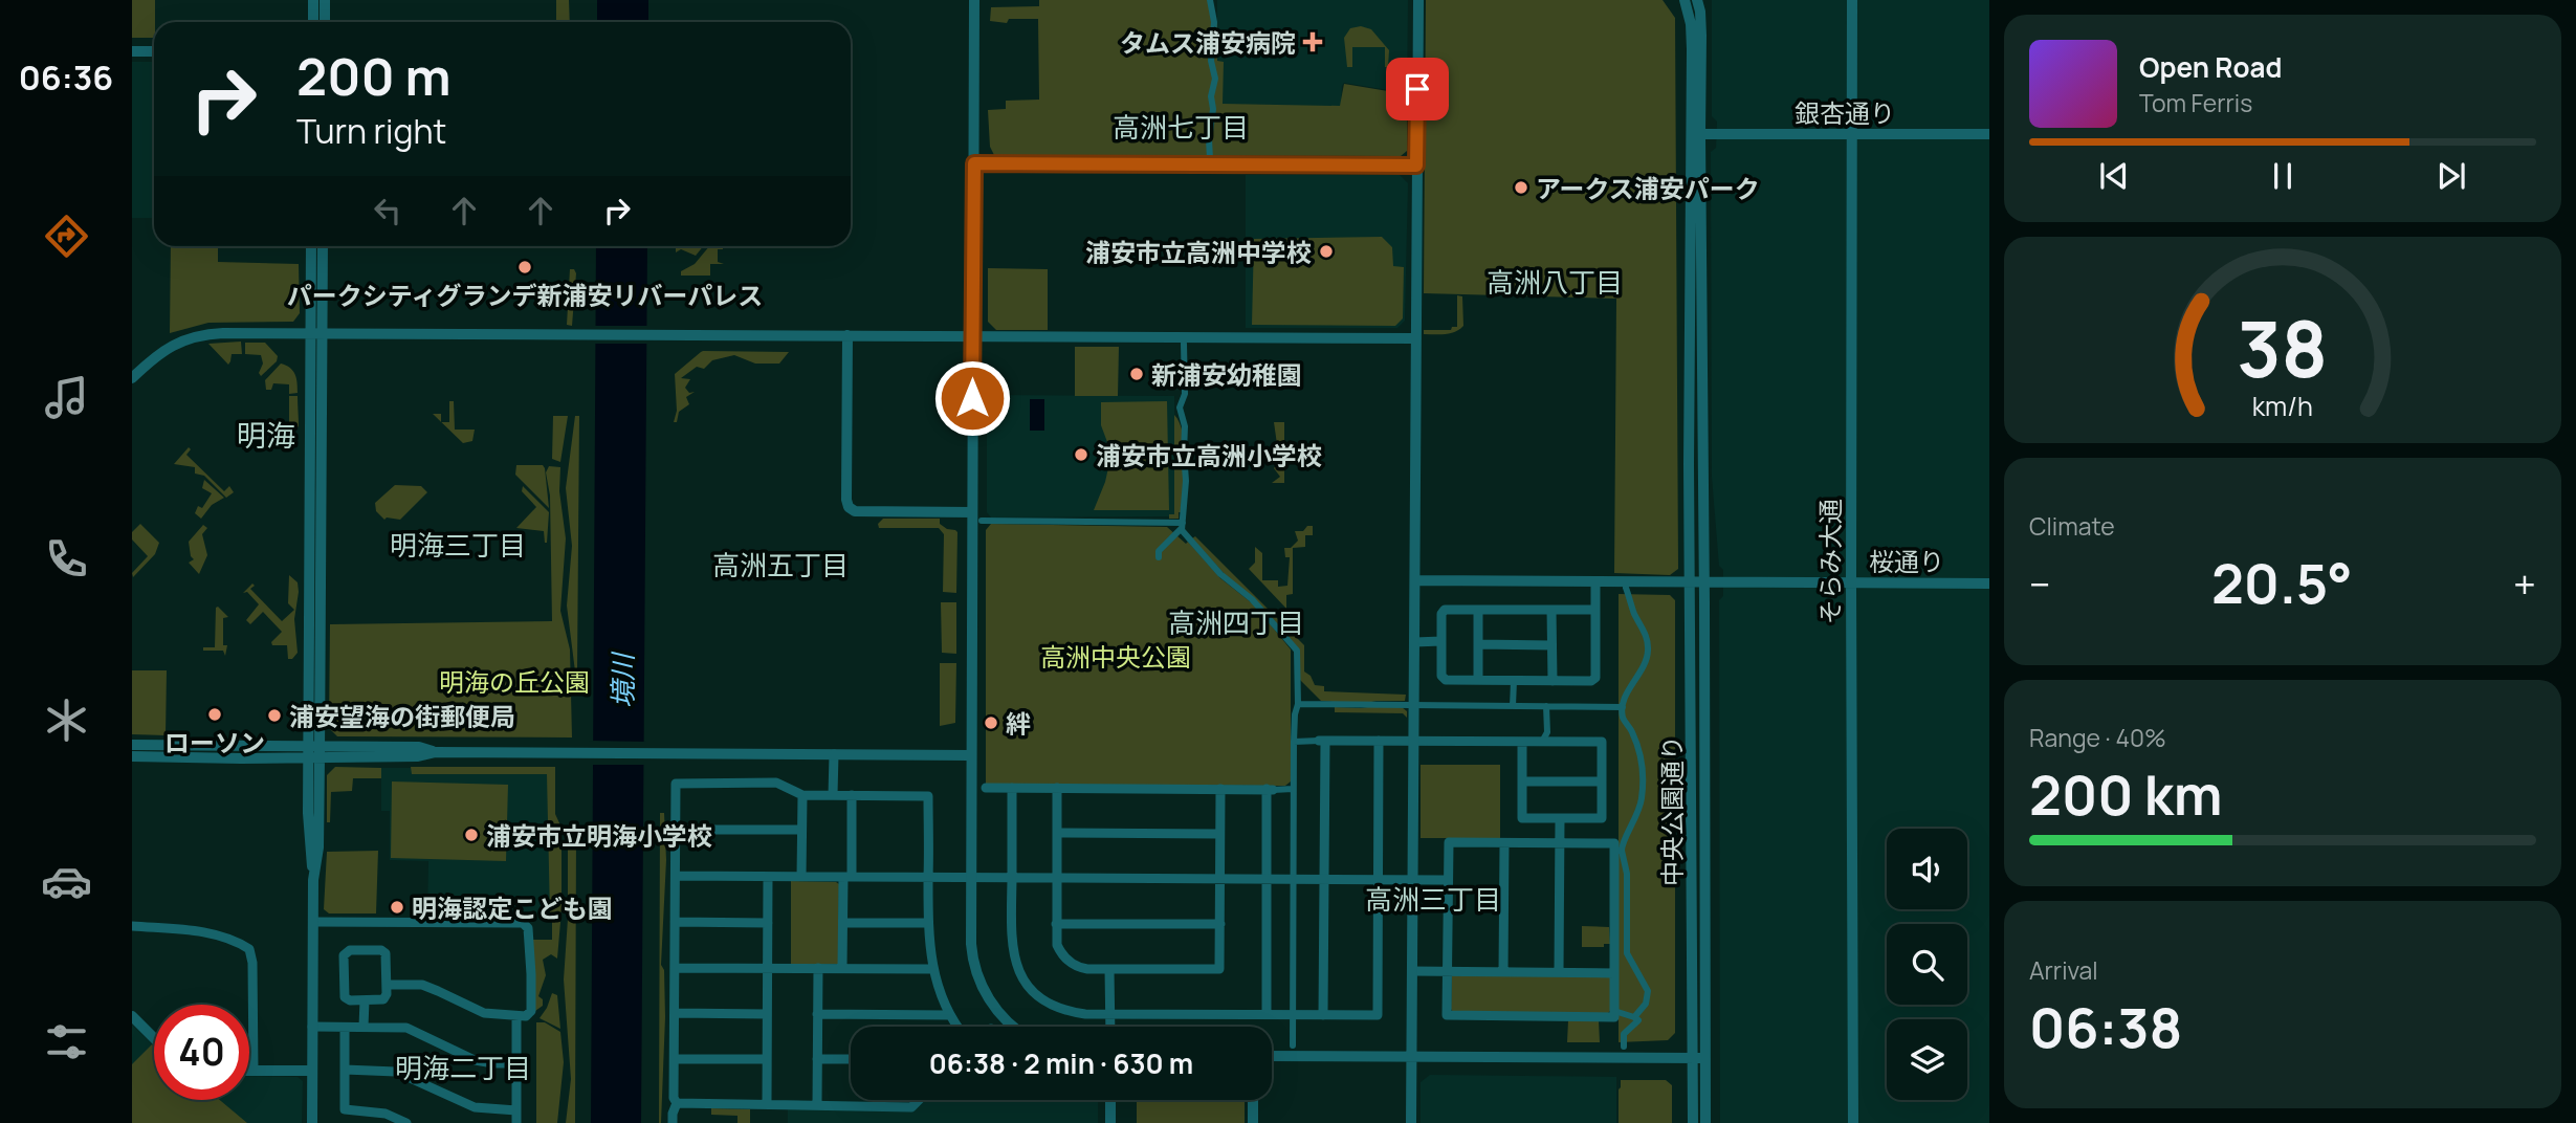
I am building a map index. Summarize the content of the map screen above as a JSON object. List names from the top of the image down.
{
  "streets": {
    "street": [
      "銀杏通り",
      "桜通り",
      "そらみ大通",
      "中央公園通り"
    ]
  },
  "crossings": [
    ["銀杏通り", "そらみ大通"],
    ["銀杏通り", "中央公園通り"],
    ["桜通り", "そらみ大通"],
    ["桜通り", "中央公園通り"]
  ],
  "districts": [
    "高洲七丁目",
    "高洲八丁目",
    "明海",
    "明海三丁目",
    "高洲五丁目",
    "高洲四丁目",
    "高洲三丁目",
    "明海二丁目"
  ],
  "water": ["境川"],
  "parks": ["高洲中央公園", "明海の丘公園"],
  "places": {
    "health": ["タムス浦安病院"],
    "other": [
      "アークス浦安パーク",
      "浦安市立高洲中学校",
      "パークシティグランデ新浦安リバーパレス",
      "新浦安幼稚園",
      "浦安市立高洲小学校",
      "ローソン",
      "浦安望海の街郵便局",
      "絆",
      "浦安市立明海小学校",
      "明海認定こども園"
    ]
  },
  "page": {
    "tabs": "06:36",
    "turn": ["200 m", "Turn right"],
    "song": ["Open Road", "Tom Ferris"],
    "tile": [
      "Climate",
      ["Range · 40%", "200 km"],
      ["Arrival", "06:38"]
    ],
    "heat": ["−", "20.5°", "+"],
    "limit": "40",
    "trip": "06:38 · 2 min · 630 m",
    "gauge": ["38", "km/h"]
  }
}
